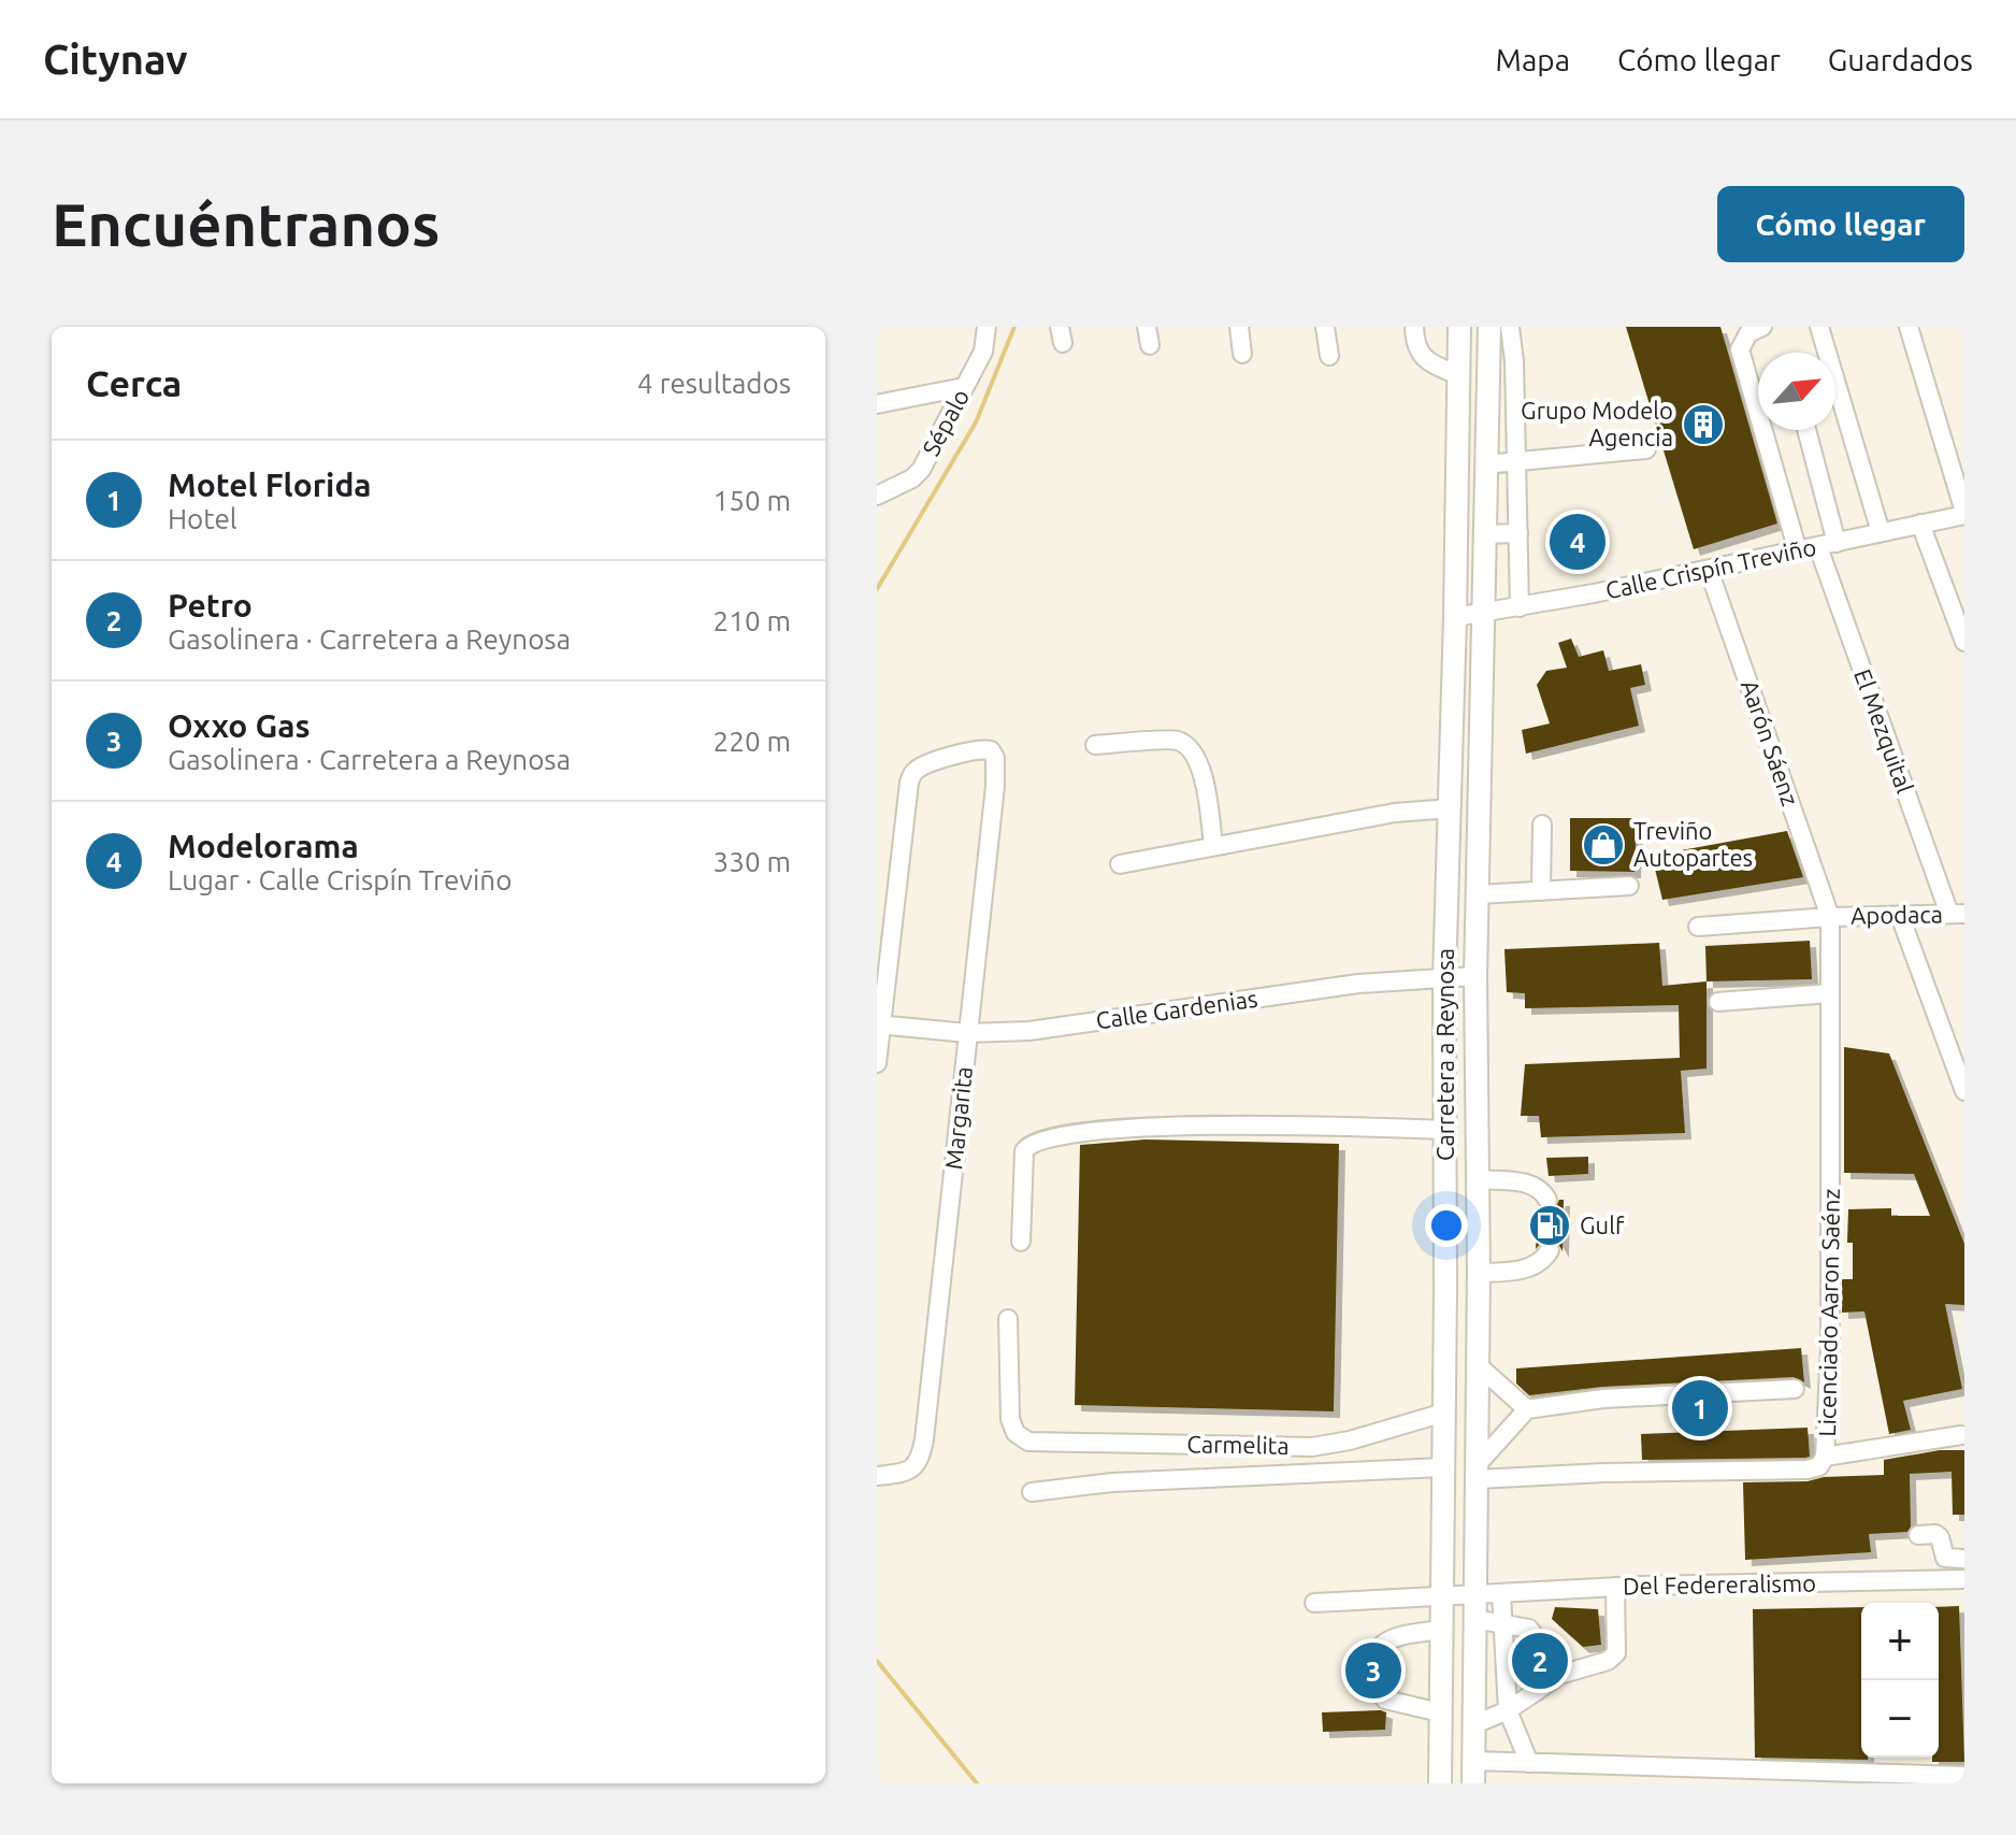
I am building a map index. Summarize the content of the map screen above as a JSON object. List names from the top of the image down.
{
  "streets": {
    "main road": ["Carretera a Reynosa"],
    "street": [
      "Sépalo",
      "Calle Crispín Treviño",
      "El Mezquital",
      "Aarón Sáenz",
      "Apodaca",
      "Calle Gardenias",
      "Margarita",
      "Licenciado Aaron Saénz",
      "Carmelita",
      "Del Federeralismo"
    ]
  },
  "crossings": [
    ["Calle Crispín Treviño", "El Mezquital"],
    ["Calle Crispín Treviño", "Aarón Sáenz"],
    ["Calle Crispín Treviño", "Carretera a Reynosa"],
    ["El Mezquital", "Apodaca"],
    ["Aarón Sáenz", "Apodaca"],
    ["Aarón Sáenz", "Licenciado Aaron Saénz"],
    ["Apodaca", "Licenciado Aaron Saénz"],
    ["Calle Gardenias", "Carretera a Reynosa"],
    ["Calle Gardenias", "Margarita"],
    ["Carretera a Reynosa", "Licenciado Aaron Saénz"],
    ["Carretera a Reynosa", "Carmelita"],
    ["Carretera a Reynosa", "Del Federeralismo"]
  ],
  "places": {
    "building": ["Grupo Modelo Agencia"],
    "shop": ["Treviño Autopartes"],
    "fuel station": ["Gulf"]
  },
  "north": "top right",
  "page": {
    "header": "Citynav",
    "nav": ["Mapa", "Cómo llegar", "Guardados"],
    "buttons": "Cómo llegar",
    "title": "Encuéntranos",
    "heading": ["Cerca", "4 resultados"],
    "list": [
      {
        "mark": "1",
        "name": "Motel Florida",
        "note": "Hotel",
        "value": "150 m"
      },
      {
        "mark": "2",
        "name": "Petro",
        "note": "Gasolinera · Carretera a Reynosa",
        "value": "210 m"
      },
      {
        "mark": "3",
        "name": "Oxxo Gas",
        "note": "Gasolinera · Carretera a Reynosa",
        "value": "220 m"
      },
      {
        "mark": "4",
        "name": "Modelorama",
        "note": "Lugar · Calle Crispín Treviño",
        "value": "330 m"
      }
    ],
    "pins": [
      "4",
      "1",
      "2",
      "3"
    ],
    "map_buttons": ["+", "−"]
  }
}
